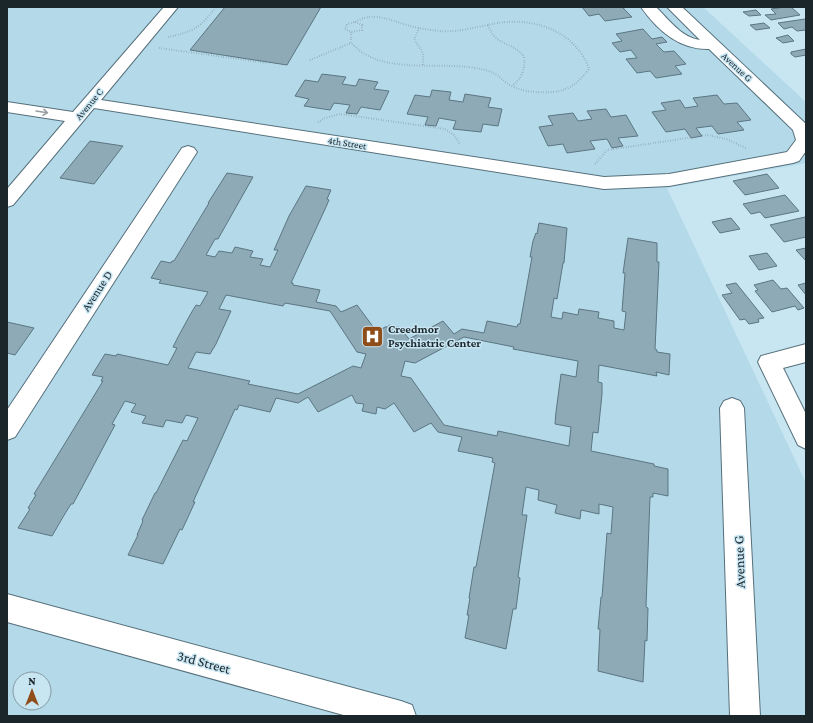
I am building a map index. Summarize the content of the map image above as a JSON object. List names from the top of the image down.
{
  "streets": {
    "street": [
      "Avenue G",
      "Avenue C",
      "4th Street",
      "Avenue D",
      "3rd Street"
    ]
  },
  "crossings": [
    ["Avenue G", "4th Street"],
    ["Avenue C", "4th Street"]
  ],
  "places": {
    "hospital": ["Creedmor Psychiatric Center"]
  },
  "north": "top"
}
